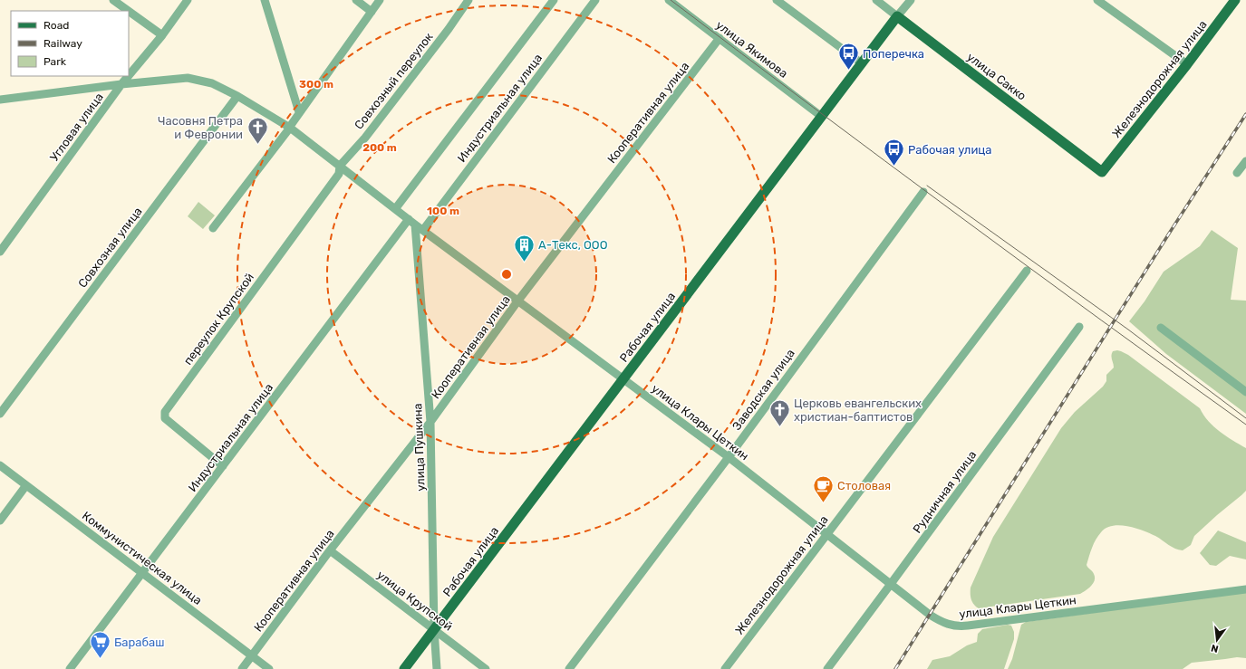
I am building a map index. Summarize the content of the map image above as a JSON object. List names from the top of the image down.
{
  "streets": {
    "main road": ["улица Сакко", "Железнодорожная улица", "Рабочая улица"],
    "street": [
      "улица Якимова",
      "Совхозный переулок",
      "Индустриальная улица",
      "Кооперативная улица",
      "Угловая улица",
      "Совхозная улица",
      "переулок Крупской",
      "Заводская улица",
      "улица Клары Цеткин",
      "улица Пушкина",
      "Рудничная улица",
      "Коммунистическая улица",
      "улица Крупской"
    ]
  },
  "crossings": [
    ["улица Якимова", "Кооперативная улица"],
    ["улица Якимова", "Рабочая улица"],
    ["улица Сакко", "Железнодорожная улица"],
    ["улица Сакко", "Рабочая улица"],
    ["Железнодорожная улица", "улица Клары Цеткин"],
    ["Совхозный переулок", "переулок Крупской"],
    ["Совхозный переулок", "улица Клары Цеткин"],
    ["Индустриальная улица", "переулок Крупской"],
    ["Индустриальная улица", "улица Клары Цеткин"],
    ["Индустриальная улица", "Коммунистическая улица"],
    ["Кооперативная улица", "улица Клары Цеткин"],
    ["Кооперативная улица", "улица Пушкина"],
    ["Кооперативная улица", "Коммунистическая улица"],
    ["Кооперативная улица", "улица Крупской"],
    ["Угловая улица", "улица Клары Цеткин"],
    ["Совхозная улица", "улица Клары Цеткин"],
    ["переулок Крупской", "улица Клары Цеткин"],
    ["Рабочая улица", "улица Клары Цеткин"],
    ["Рабочая улица", "улица Пушкина"],
    ["Рабочая улица", "улица Крупской"],
    ["Заводская улица", "улица Клары Цеткин"],
    ["улица Клары Цеткин", "улица Пушкина"],
    ["улица Клары Цеткин", "Рудничная улица"],
    ["улица Пушкина", "улица Крупской"]
  ],
  "places": {
    "bus stop": ["Поперечка", "Рабочая улица"],
    "church": ["Часовня Петра и Февронии", "Церковь евангельских христиан-баптистов"],
    "building": ["А-Текс, ООО"],
    "cafe": ["Столовая"],
    "supermarket": ["Барабаш"]
  },
  "legend": ["Road", "Railway", "Park"],
  "north": "bottom",
  "rings": ["300 m", "200 m", "100 m"]
}
